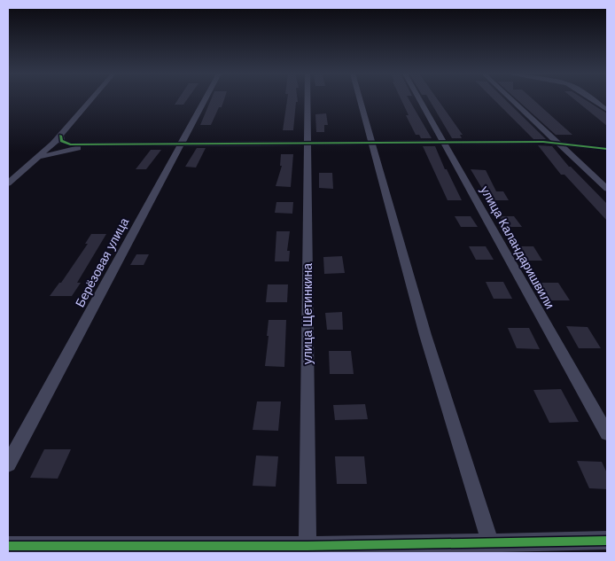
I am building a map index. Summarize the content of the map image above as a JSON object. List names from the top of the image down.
{
  "streets": {
    "street": ["улица Каландаришвили", "Берёзовая улица", "улица Щетинкина"]
  }
}
